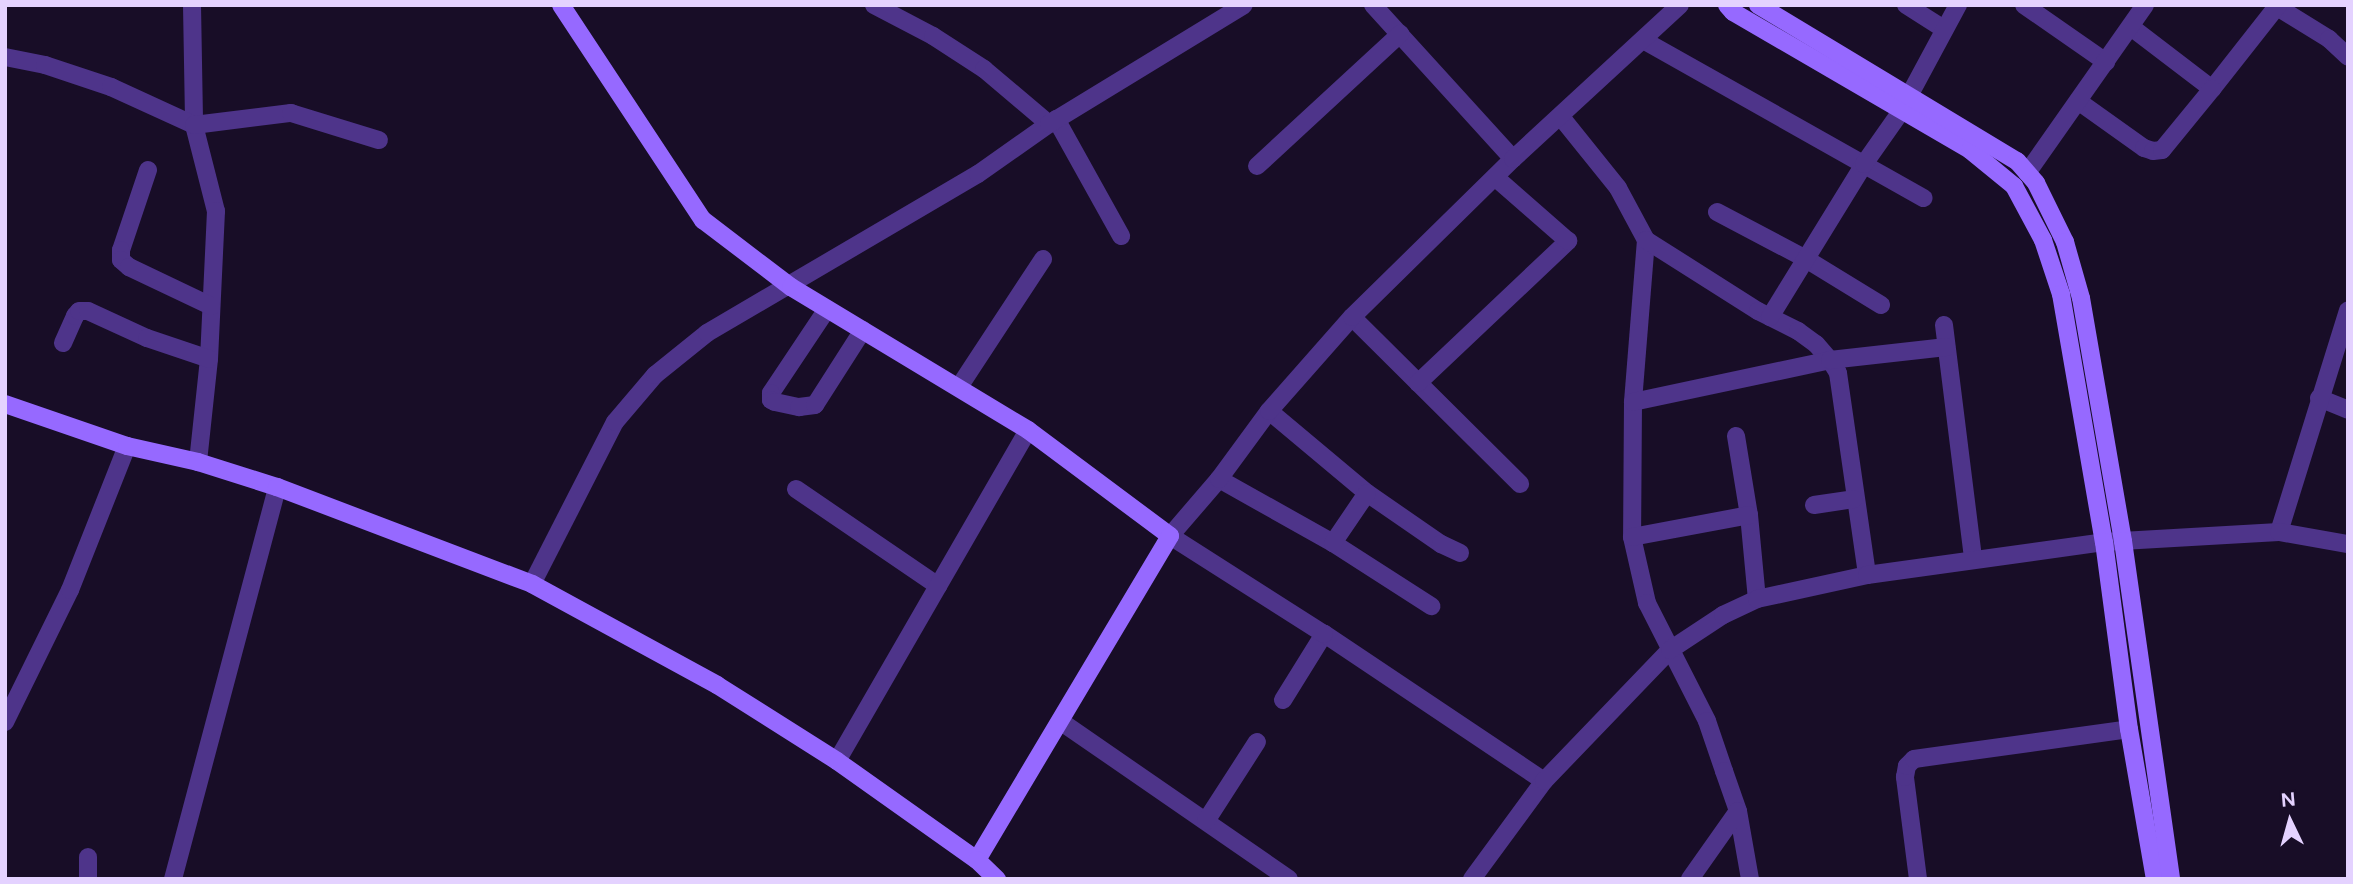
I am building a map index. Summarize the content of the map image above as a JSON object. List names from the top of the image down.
{
  "north": "top"
}
